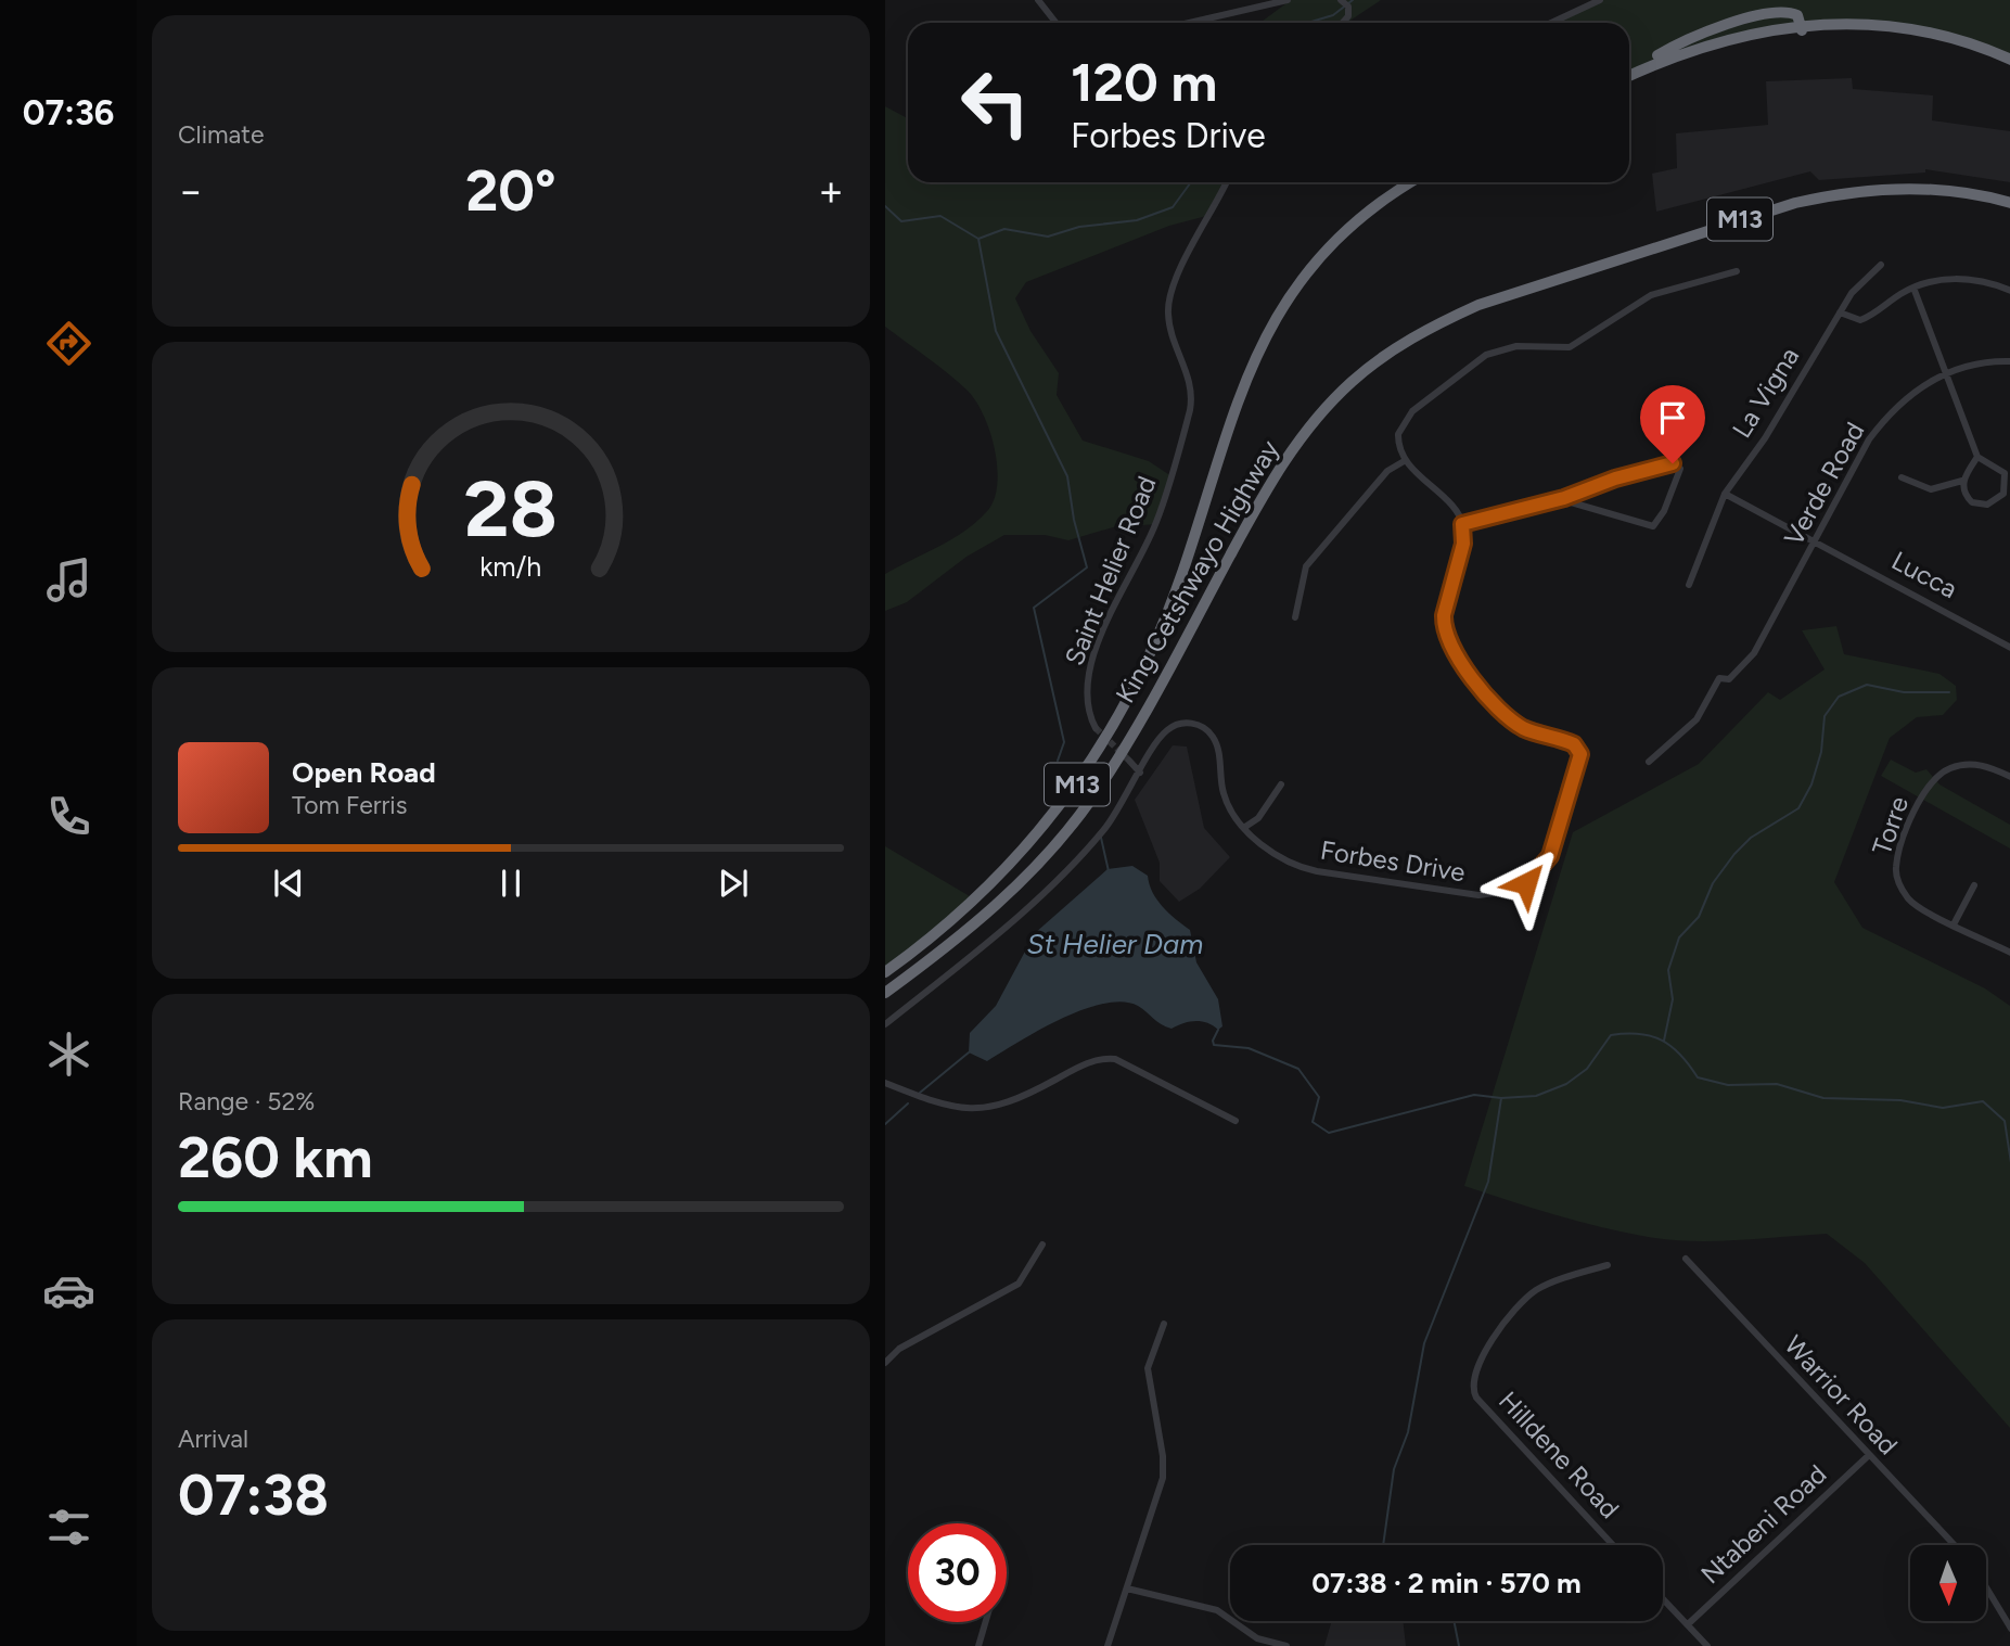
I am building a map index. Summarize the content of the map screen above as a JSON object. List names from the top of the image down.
{
  "streets": {
    "highway": ["M13", "King Cetshwayo Highway"],
    "street": [
      "La Vigna",
      "Verde Road",
      "Saint Helier Road",
      "Lucca",
      "Torre",
      "Forbes Drive",
      "Warrior Road",
      "Hilldene Road",
      "Ntabeni Road"
    ]
  },
  "crossings": [
    ["Verde Road", "Lucca"],
    ["Warrior Road", "Ntabeni Road"]
  ],
  "water": ["St Helier Dam"],
  "north": "bottom",
  "page": {
    "tabs": "07:36",
    "tile": [
      "Climate",
      ["Range · 52%", "260 km"],
      ["Arrival", "07:38"]
    ],
    "turn": ["120 m", "Forbes Drive"],
    "heat": ["−", "20°", "+"],
    "song": ["Open Road", "Tom Ferris"],
    "limit": "30",
    "trip": "07:38 · 2 min · 570 m",
    "gauge": ["28", "km/h"]
  }
}
